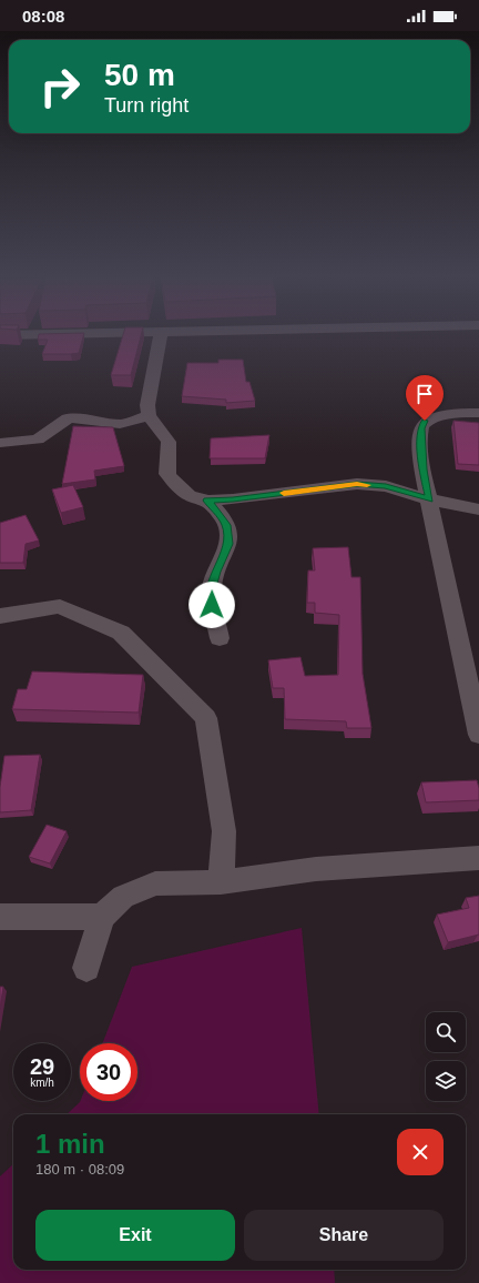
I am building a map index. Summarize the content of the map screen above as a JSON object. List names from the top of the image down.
{
  "page": {
    "status": "08:08",
    "turn": ["50 m", "Turn right"],
    "speed": "29 km/h",
    "limit": "30",
    "heading": ["1 min", "180 m · 08:09"],
    "buttons": ["Exit", "Share"]
  }
}
